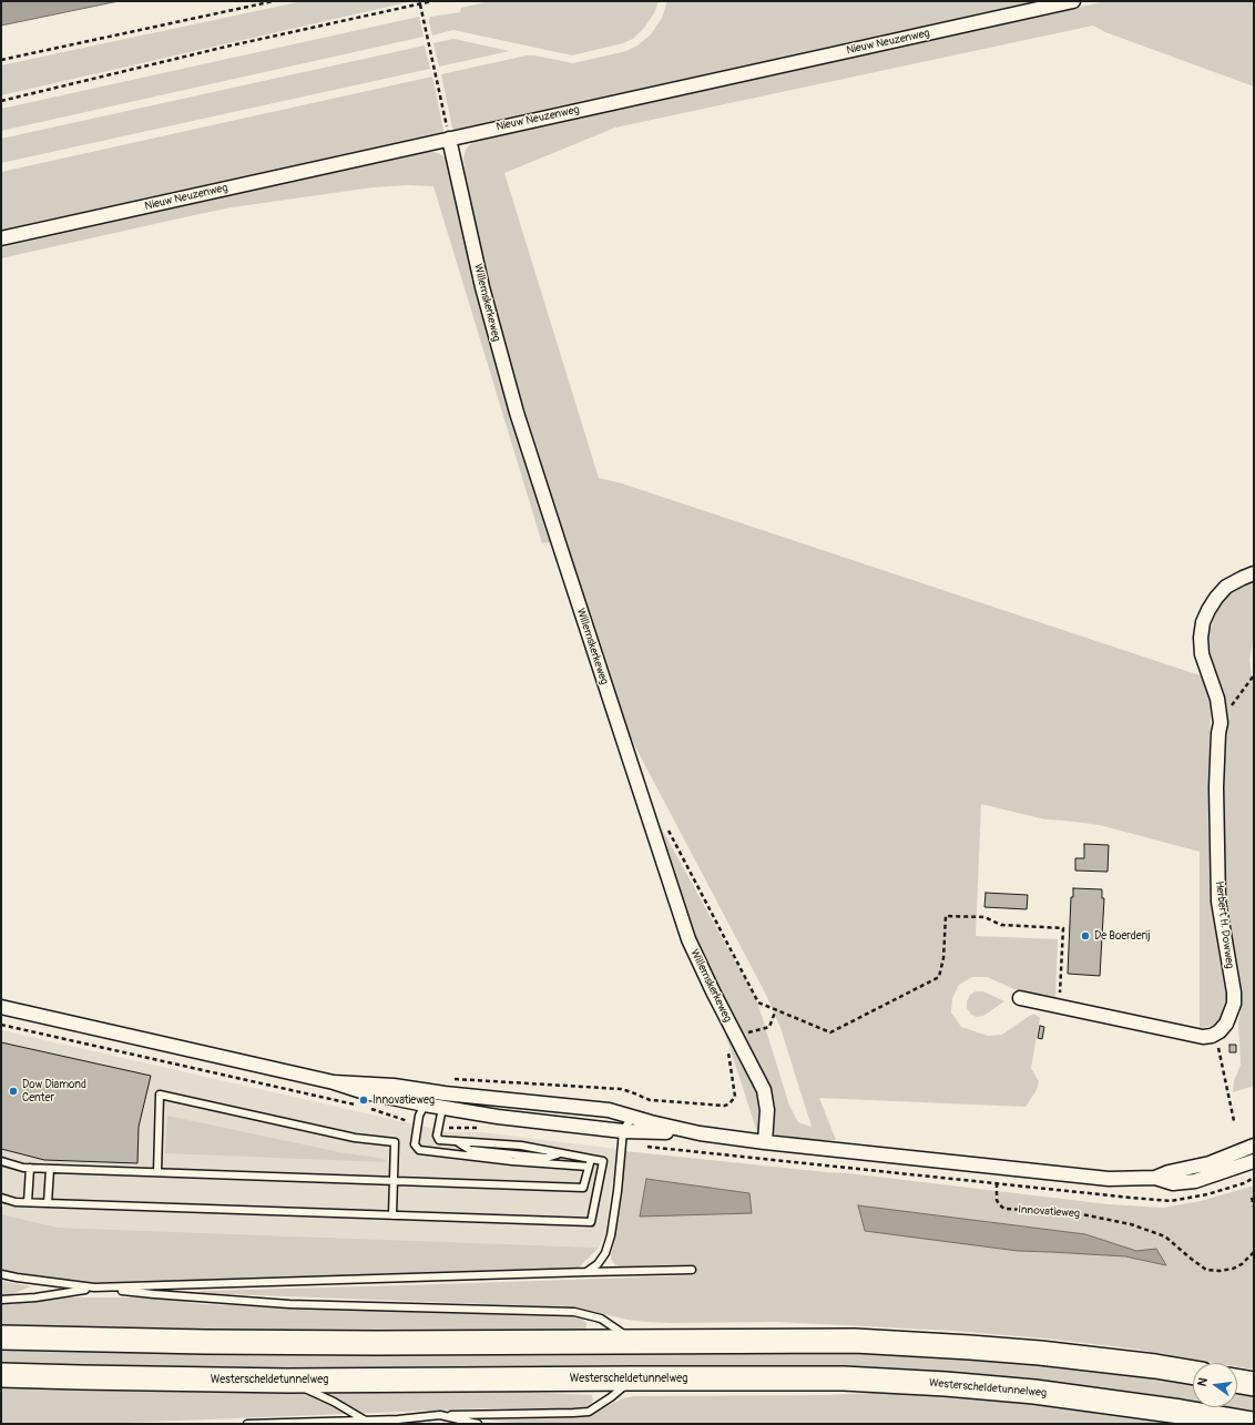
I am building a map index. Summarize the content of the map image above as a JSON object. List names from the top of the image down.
{
  "streets": {
    "highway": ["Westerscheldetunnelweg"],
    "street": ["Nieuw Neuzenweg", "Willemskerkeweg", "Herbert H. Dowweg"],
    "path": ["Innovatieweg"]
  },
  "crossings": [
    ["Nieuw Neuzenweg", "Willemskerkeweg"]
  ],
  "places": ["De Boerderij", "Dow Diamond Center", "Innovatieweg"],
  "north": "left"
}
